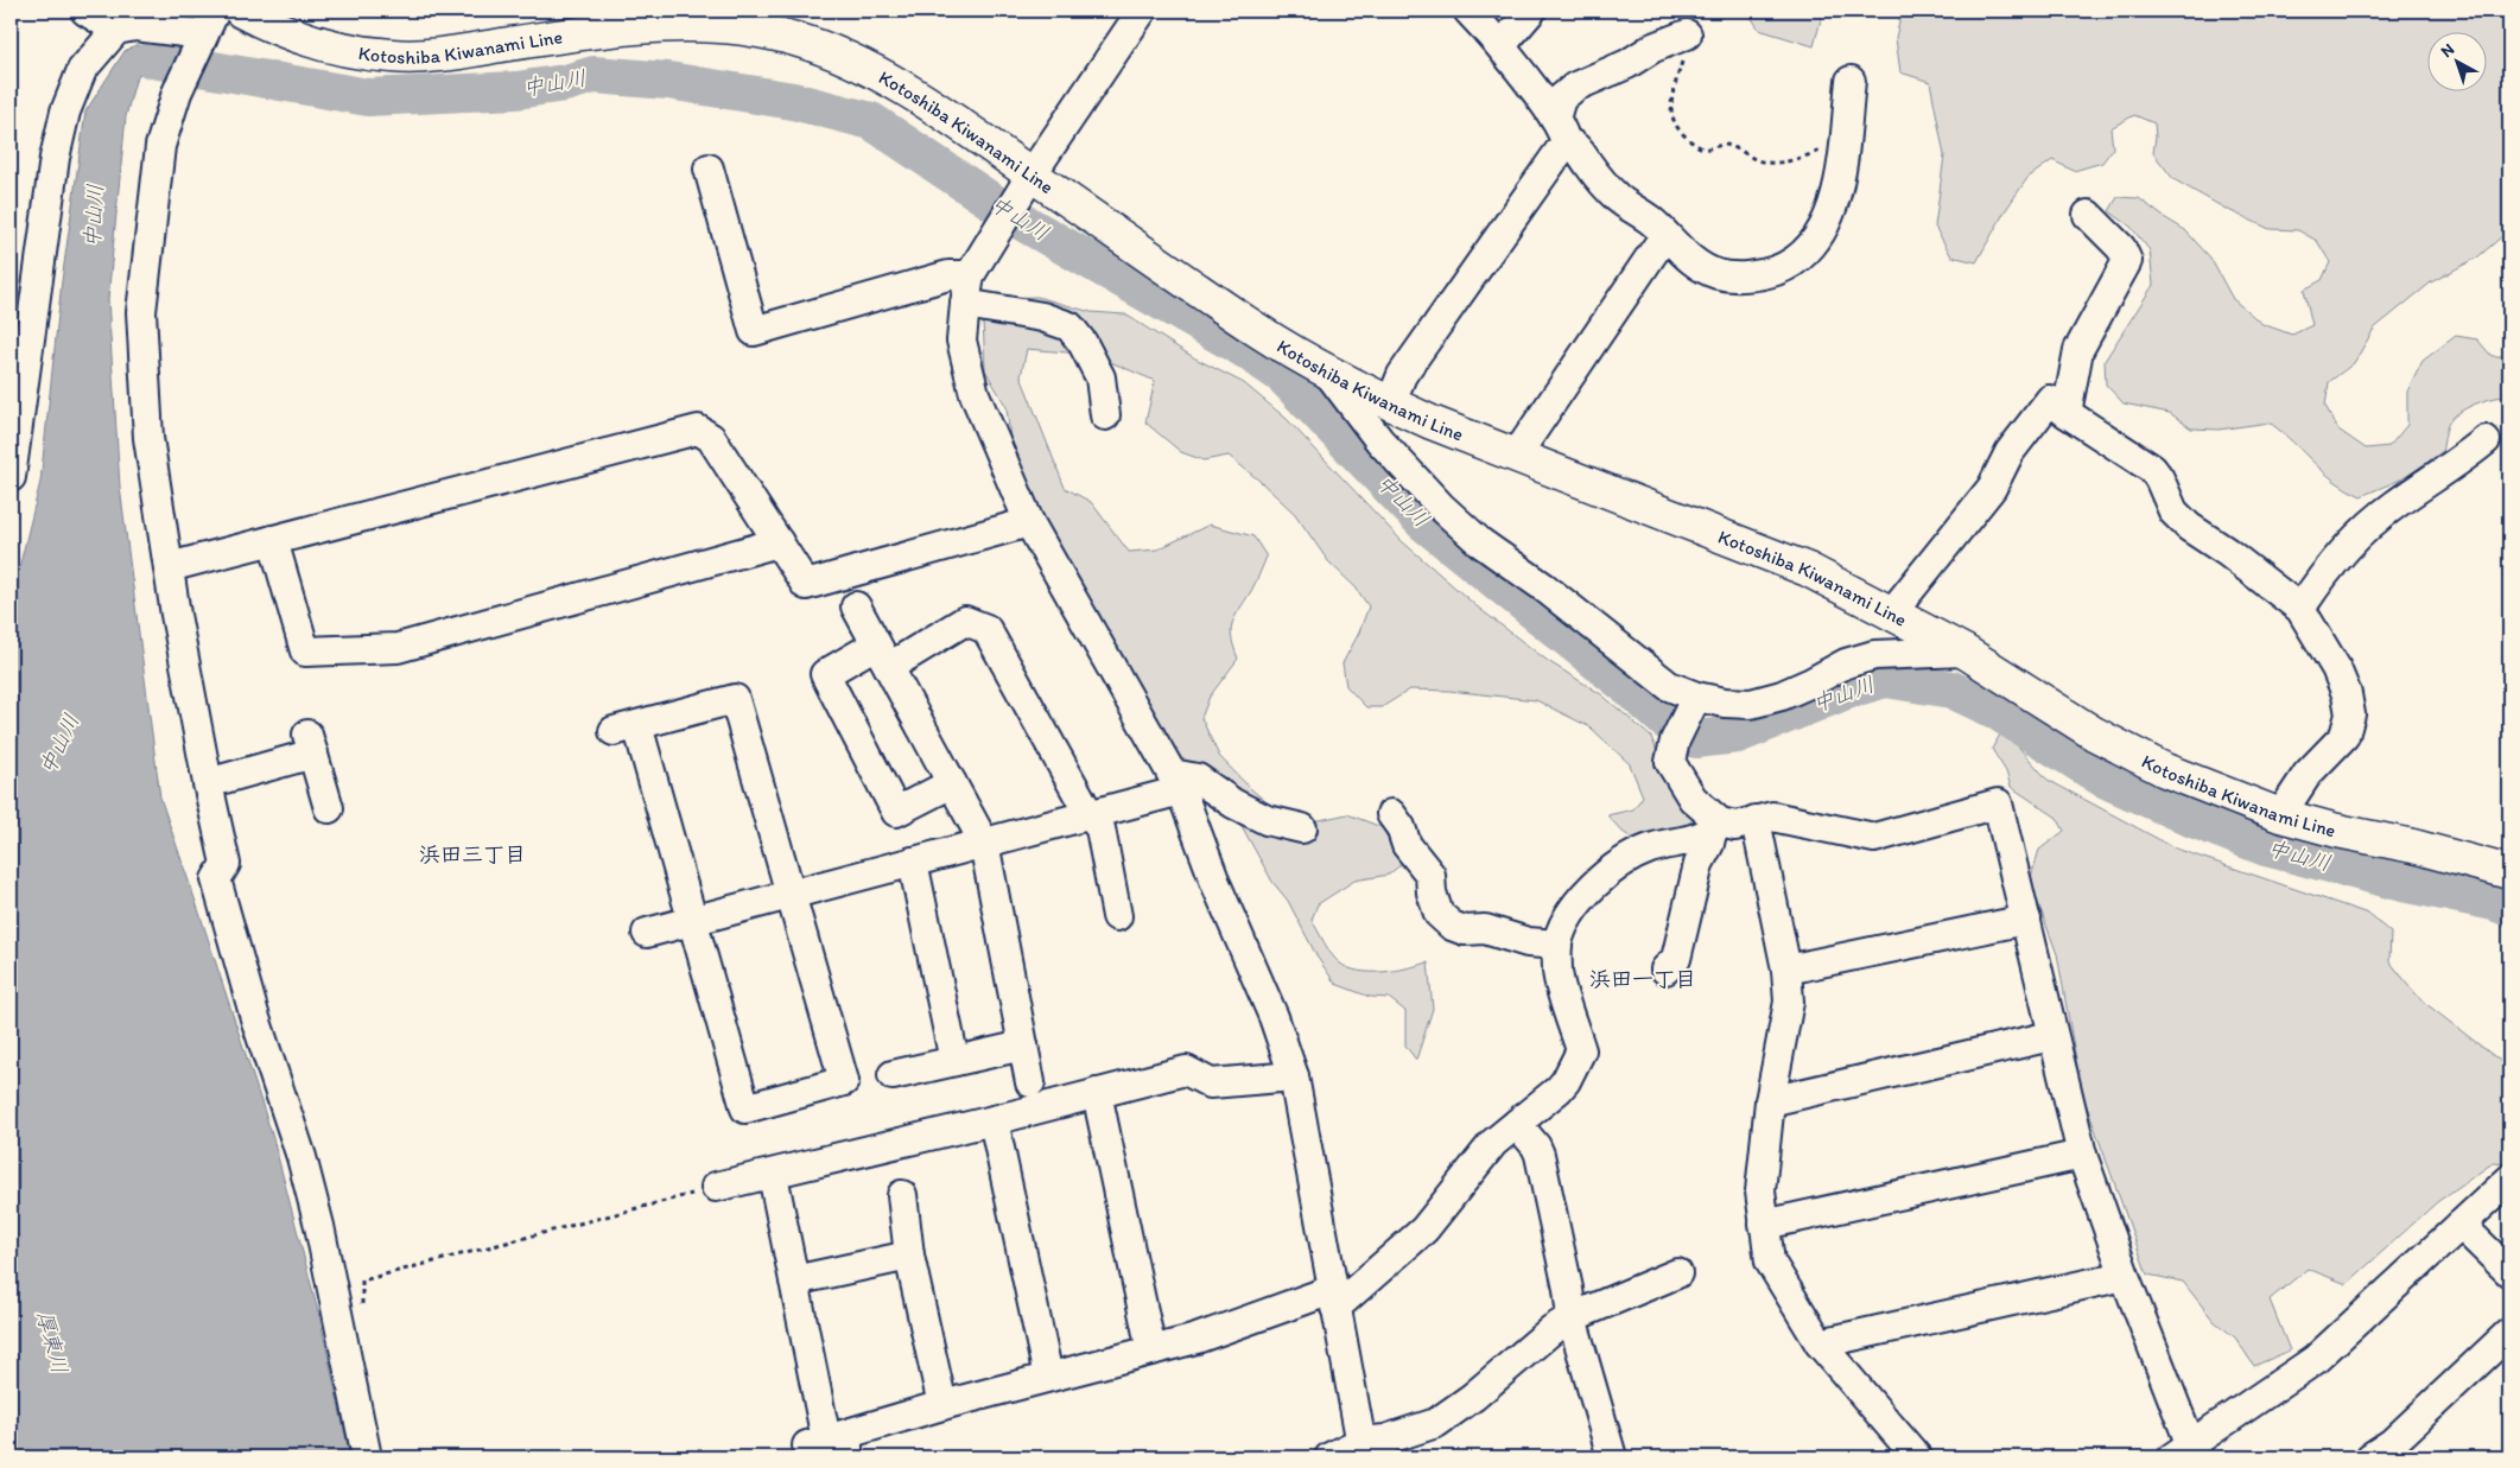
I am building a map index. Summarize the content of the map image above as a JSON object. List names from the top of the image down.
{
  "streets": {
    "main road": ["Kotoshiba Kiwanami Line"]
  },
  "districts": ["浜田三丁目", "浜田一丁目"],
  "water": ["中山川", "厚東川"],
  "north": "top left"
}
